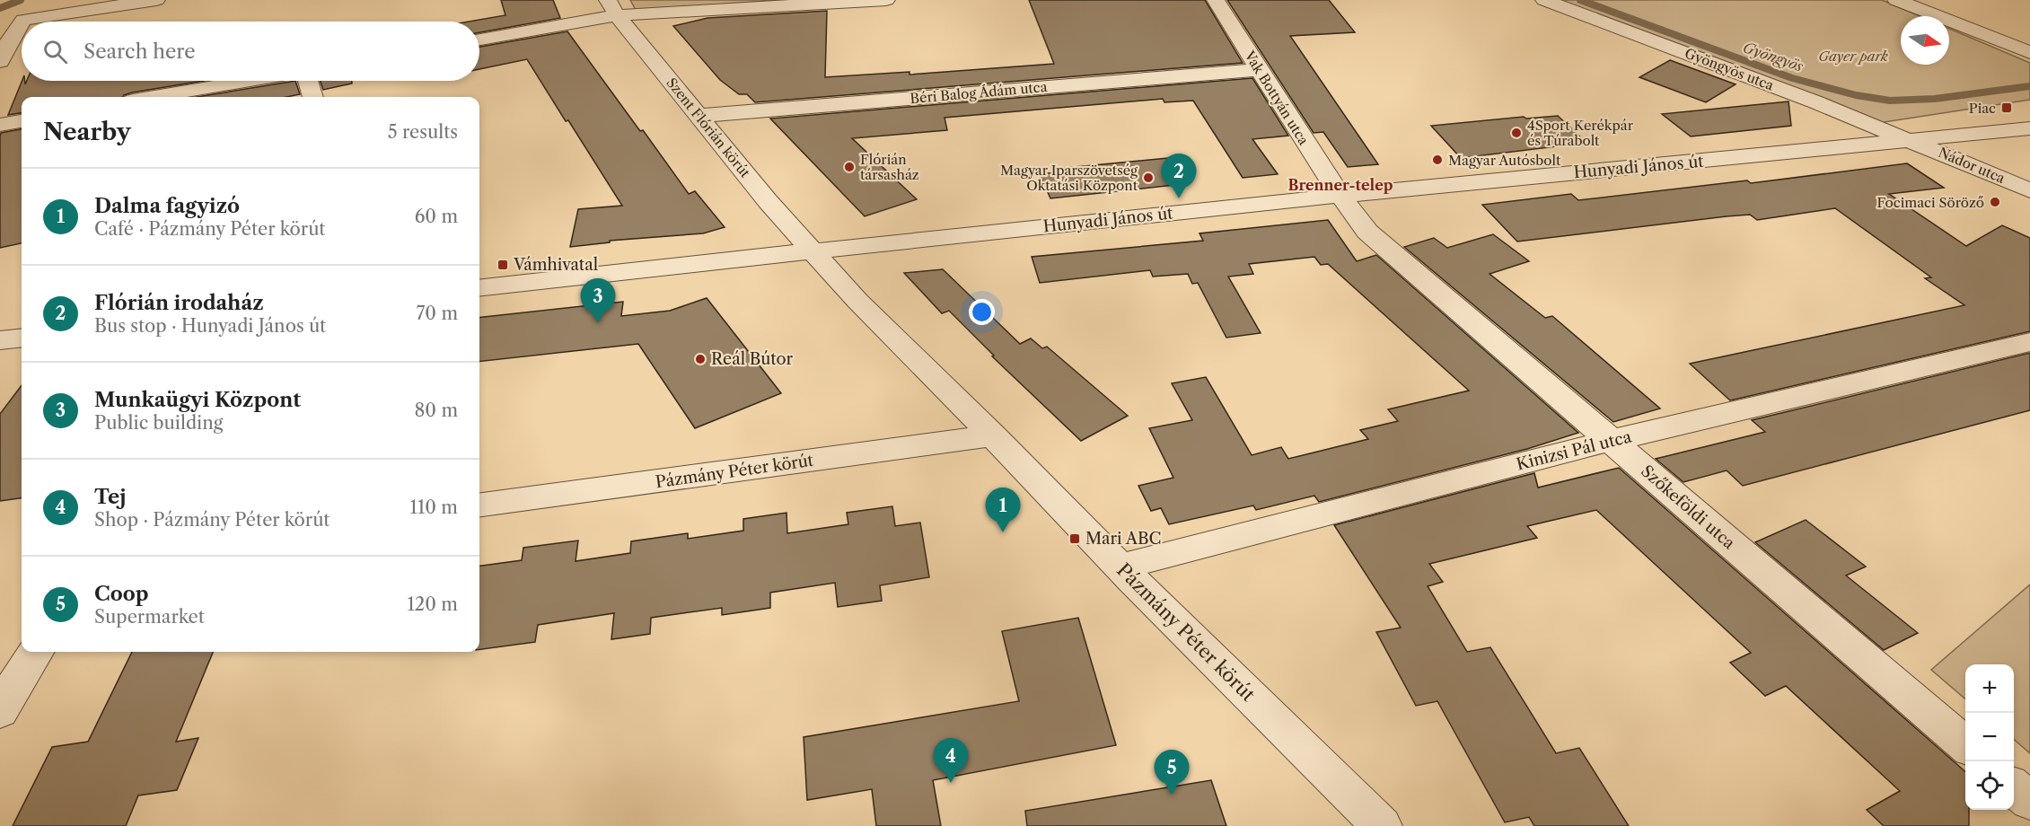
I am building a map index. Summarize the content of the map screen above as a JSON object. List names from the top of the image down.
{
  "streets": {
    "street": [
      "Gyöngyös utca",
      "Béri Balog Ádám utca",
      "Vak Bottyán utca",
      "Szent Flórián körút",
      "Nádor utca",
      "Hunyadi János út",
      "Kinizsi Pál utca",
      "Pázmány Péter körút",
      "Szőkeföldi utca"
    ]
  },
  "crossings": [
    ["Gyöngyös utca", "Nádor utca"],
    ["Gyöngyös utca", "Hunyadi János út"],
    ["Béri Balog Ádám utca", "Vak Bottyán utca"],
    ["Béri Balog Ádám utca", "Szent Flórián körút"],
    ["Vak Bottyán utca", "Hunyadi János út"],
    ["Vak Bottyán utca", "Szőkeföldi utca"],
    ["Szent Flórián körút", "Hunyadi János út"],
    ["Szent Flórián körút", "Pázmány Péter körút"],
    ["Nádor utca", "Hunyadi János út"],
    ["Hunyadi János út", "Pázmány Péter körút"],
    ["Hunyadi János út", "Szőkeföldi utca"],
    ["Kinizsi Pál utca", "Pázmány Péter körút"],
    ["Kinizsi Pál utca", "Szőkeföldi utca"]
  ],
  "districts": ["Brenner-telep"],
  "water": ["Gyöngyös"],
  "parks": ["Gayer park"],
  "places": {
    "transit": ["Piac", "Vámhivatal", "Mari ABC"],
    "other": [
      "4Sport Kerékpár és Túrabolt",
      "Magyar Autósbolt",
      "Flórián társasház",
      "Magyar Iparszövetség Oktatási Központ",
      "Focimaci Söröző",
      "Reál Bútor"
    ]
  },
  "north": "right",
  "page": {
    "search": "Search here",
    "heading": ["Nearby", "5 results"],
    "pins": [
      "2",
      "3",
      "1",
      "4",
      "5"
    ],
    "list": [
      {
        "mark": "1",
        "name": "Dalma fagyizó",
        "note": "Café · Pázmány Péter körút",
        "value": "60 m"
      },
      {
        "mark": "2",
        "name": "Flórián irodaház",
        "note": "Bus stop · Hunyadi János út",
        "value": "70 m"
      },
      {
        "mark": "3",
        "name": "Munkaügyi Központ",
        "note": "Public building",
        "value": "80 m"
      },
      {
        "mark": "4",
        "name": "Tej",
        "note": "Shop · Pázmány Péter körút",
        "value": "110 m"
      },
      {
        "mark": "5",
        "name": "Coop",
        "note": "Supermarket",
        "value": "120 m"
      }
    ],
    "map_buttons": ["+", "−"]
  }
}
